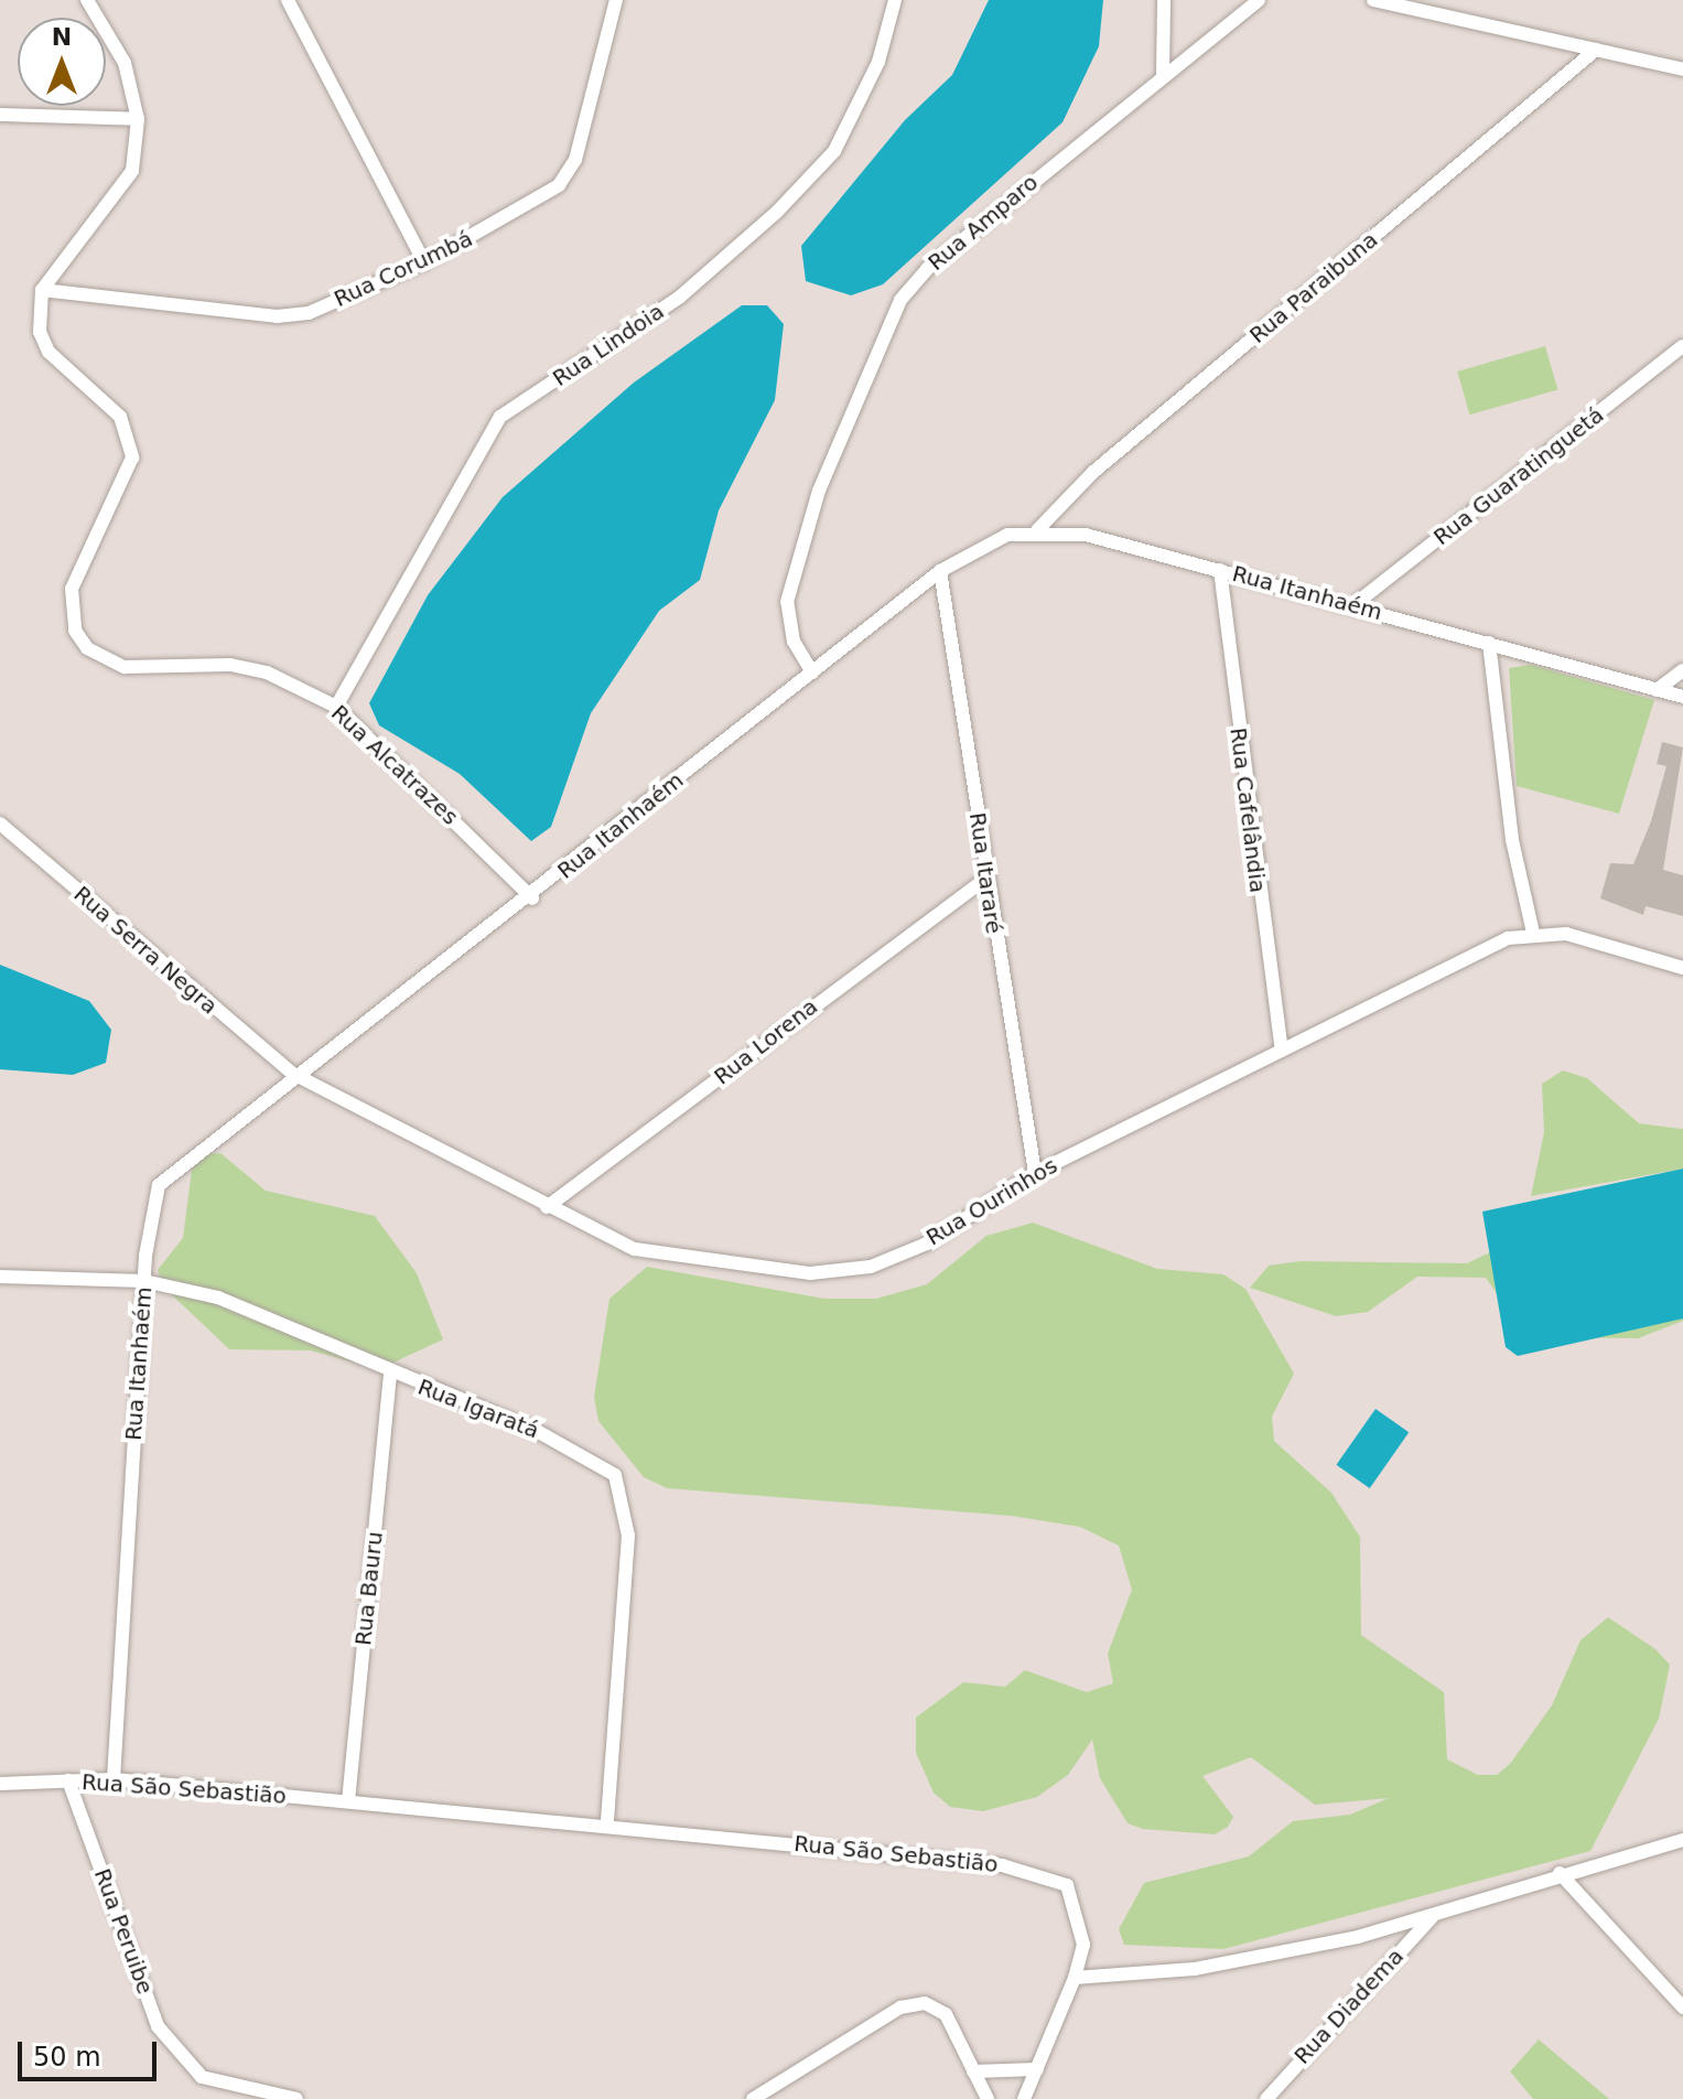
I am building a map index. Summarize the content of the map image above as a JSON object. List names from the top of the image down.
{
  "streets": {
    "street": [
      "Rua Amparo",
      "Rua Corumbá",
      "Rua Paraibuna",
      "Rua Lindoia",
      "Rua Guaratinguetá",
      "Rua Itanhaém",
      "Rua Alcatrazes",
      "Rua Cafelândia",
      "Rua Itararé",
      "Rua Serra Negra",
      "Rua Lorena",
      "Rua Ourinhos",
      "Rua Igaratá",
      "Rua Bauru",
      "Rua São Sebastião",
      "Rua Peruibe",
      "Rua Diadema"
    ]
  },
  "crossings": [
    ["Rua Amparo", "Rua Itanhaém"],
    ["Rua Corumbá", "Rua Alcatrazes"],
    ["Rua Paraibuna", "Rua Itanhaém"],
    ["Rua Lindoia", "Rua Alcatrazes"],
    ["Rua Guaratinguetá", "Rua Itanhaém"],
    ["Rua Itanhaém", "Rua Alcatrazes"],
    ["Rua Itanhaém", "Rua Cafelândia"],
    ["Rua Itanhaém", "Rua Itararé"],
    ["Rua Itanhaém", "Rua Serra Negra"],
    ["Rua Itanhaém", "Rua Ourinhos"],
    ["Rua Itanhaém", "Rua Igaratá"],
    ["Rua Itanhaém", "Rua São Sebastião"],
    ["Rua Cafelândia", "Rua Ourinhos"],
    ["Rua Itararé", "Rua Lorena"],
    ["Rua Itararé", "Rua Ourinhos"],
    ["Rua Serra Negra", "Rua Ourinhos"],
    ["Rua Lorena", "Rua Ourinhos"],
    ["Rua Igaratá", "Rua Bauru"],
    ["Rua Igaratá", "Rua São Sebastião"],
    ["Rua Bauru", "Rua São Sebastião"],
    ["Rua São Sebastião", "Rua Peruibe"]
  ],
  "scale_bar": "50 m",
  "north": "top"
}
